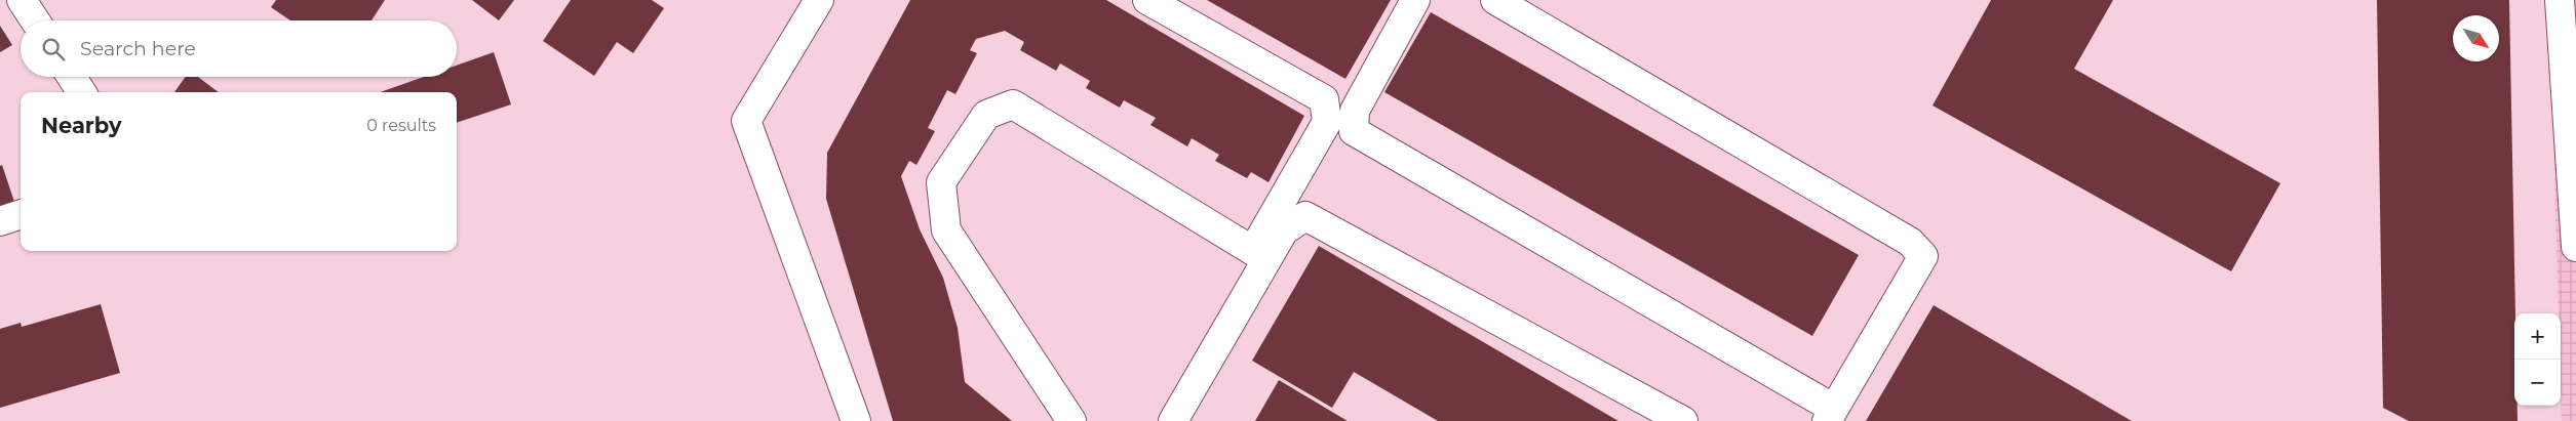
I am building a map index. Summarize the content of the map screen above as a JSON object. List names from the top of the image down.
{
  "north": "bottom right",
  "page": {
    "search": "Search here",
    "heading": ["Nearby", "0 results"],
    "map_buttons": ["+", "−"]
  }
}
